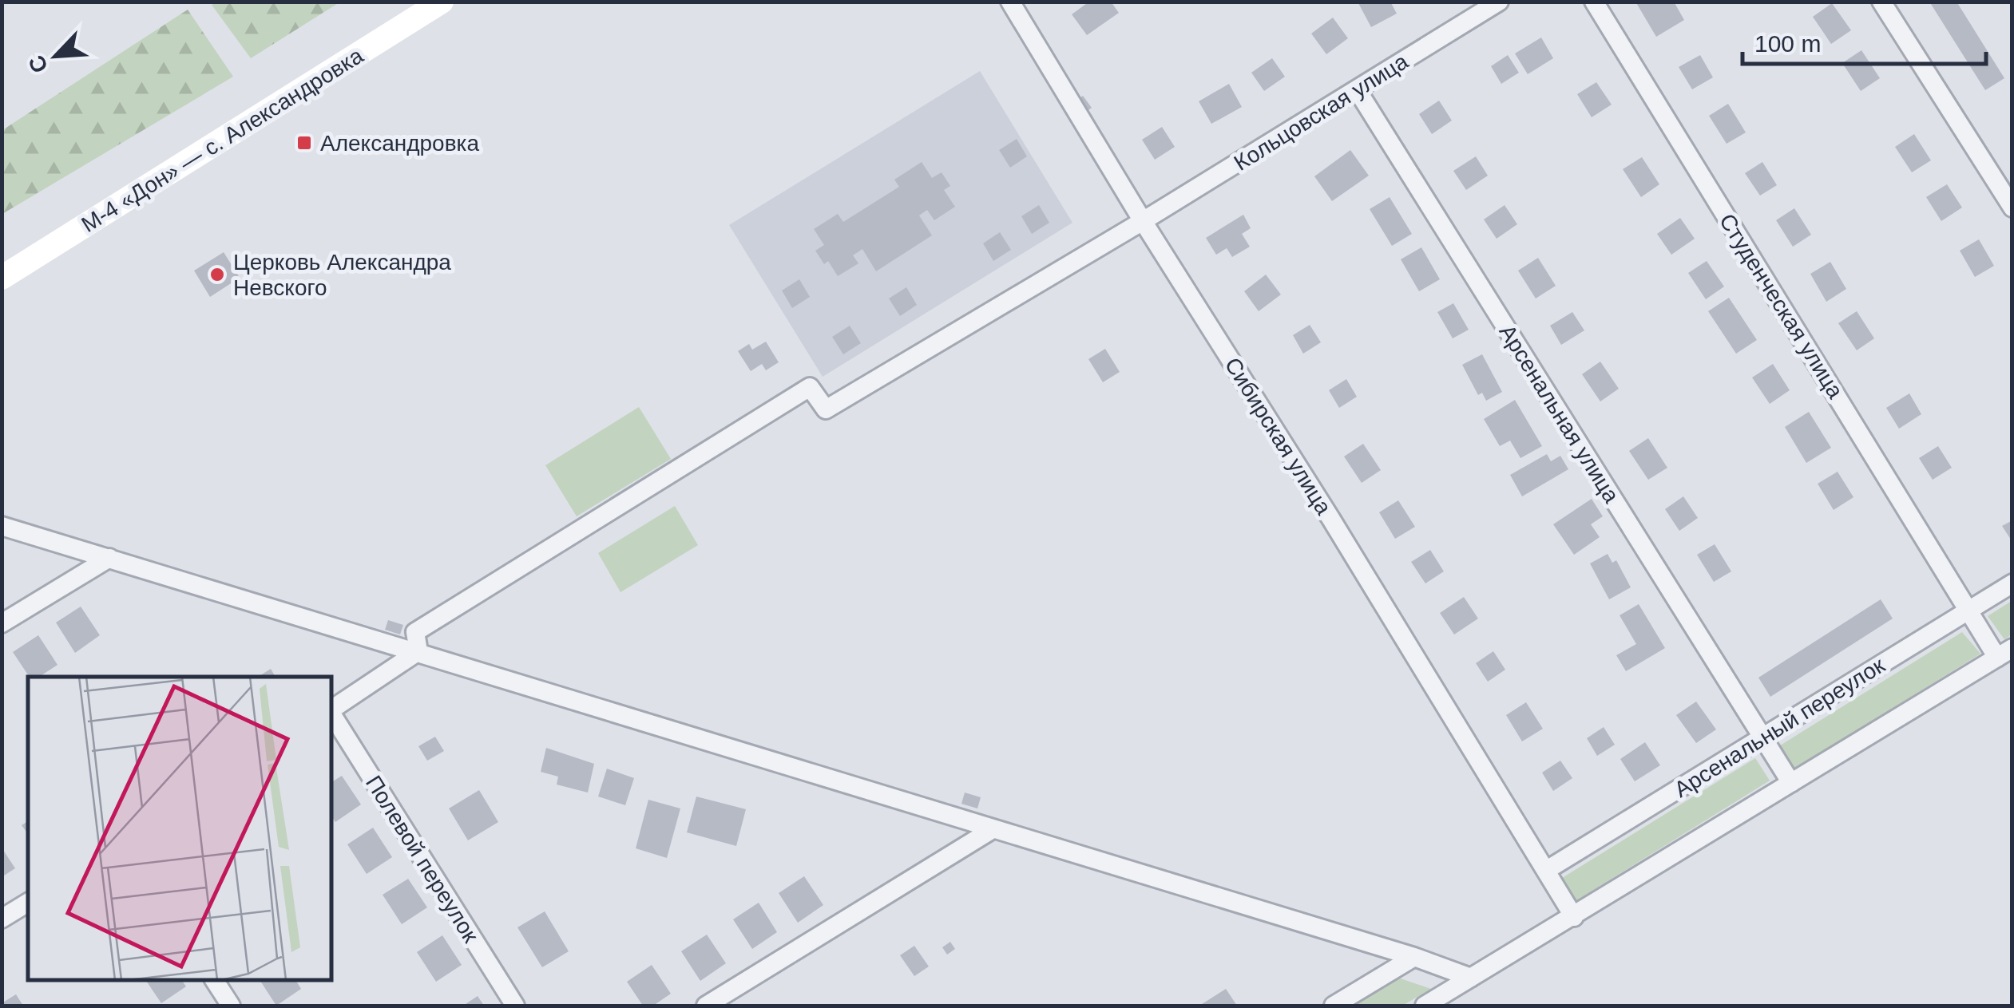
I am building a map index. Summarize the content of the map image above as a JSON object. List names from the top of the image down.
{
  "streets": {
    "main road": ["М-4 «Дон» — с. Александровка"],
    "street": [
      "Кольцовская улица",
      "Студенческая улица",
      "Арсенальная улица",
      "Сибирская улица",
      "Арсенальный переулок",
      "Полевой переулок"
    ]
  },
  "crossings": [
    ["Кольцовская улица", "Арсенальная улица"],
    ["Кольцовская улица", "Сибирская улица"],
    ["Студенческая улица", "Арсенальный переулок"],
    ["Арсенальная улица", "Арсенальный переулок"],
    ["Сибирская улица", "Арсенальный переулок"]
  ],
  "places": {
    "transit": ["Александровка"],
    "other": ["Церковь Александра Невского"]
  },
  "scale_bar": "100 m",
  "north": "bottom left"
}
